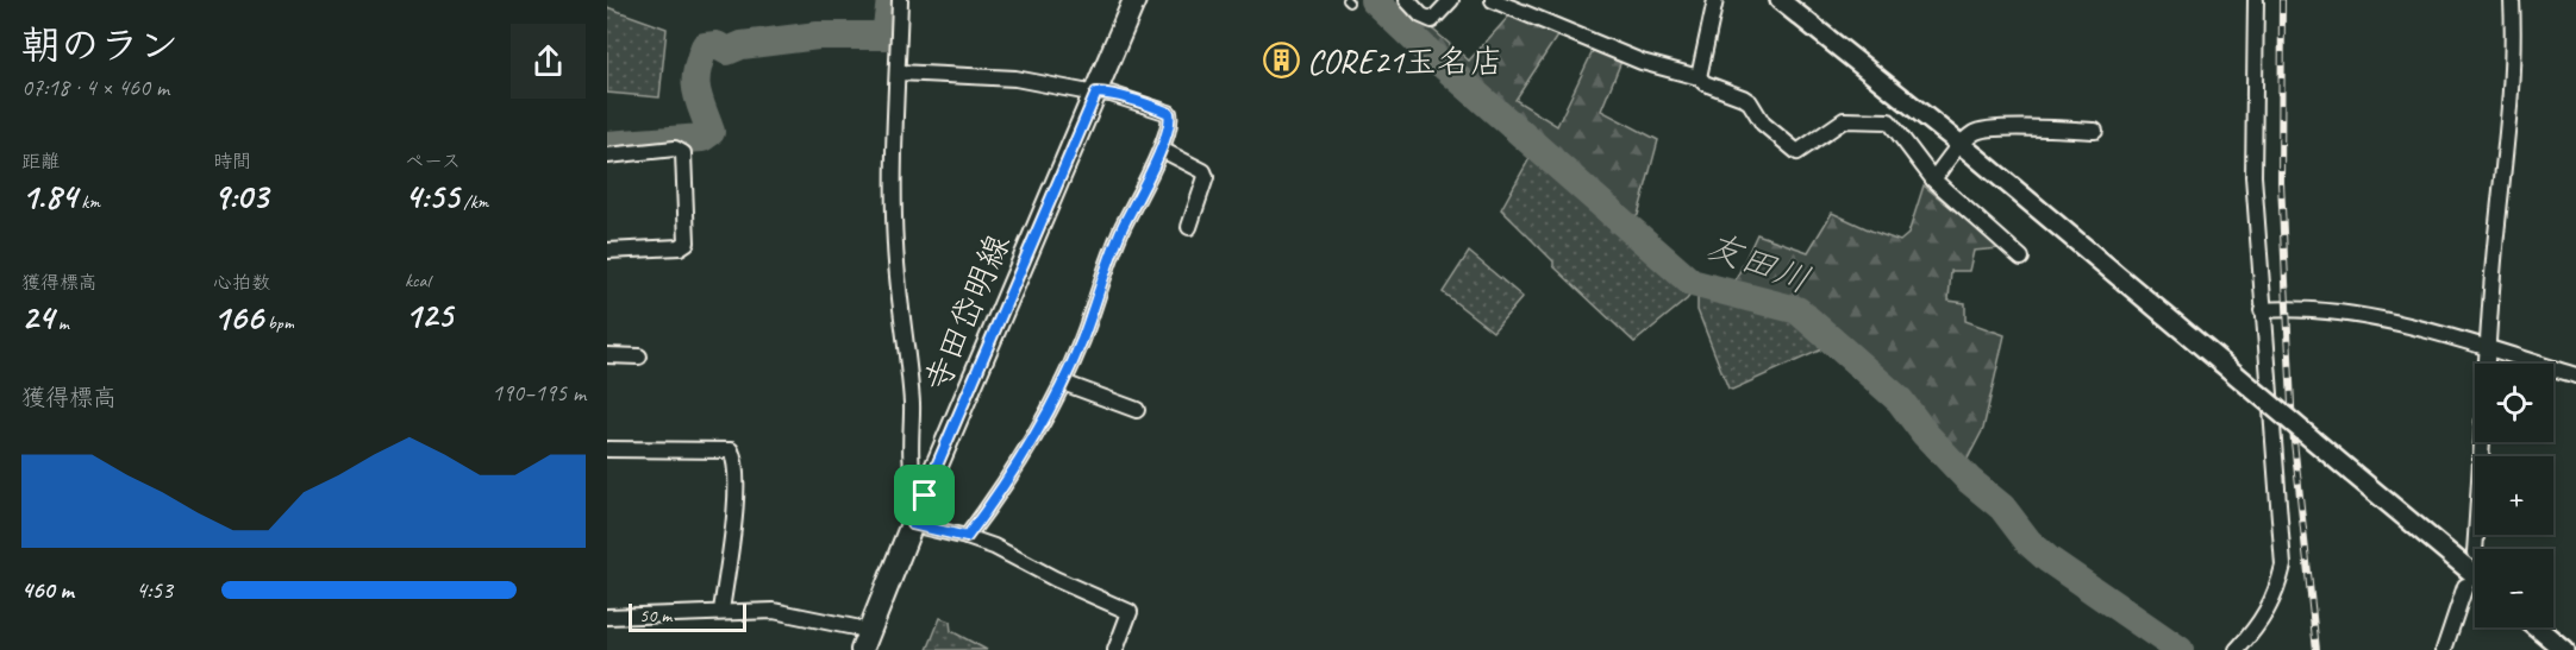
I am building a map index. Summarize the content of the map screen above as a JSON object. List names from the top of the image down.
{
  "streets": {
    "main road": ["寺田岱明線"]
  },
  "water": ["友田川"],
  "places": {
    "building": ["CORE21玉名店"]
  },
  "scale_bar": "50 m",
  "page": {
    "heading": ["朝のラン", "07:18 · 4 × 460 m"],
    "stats": [
      ["距離", "1.84 km"],
      ["時間", "9:03"],
      ["ペース", "4:55 /km"],
      ["獲得標高", "24 m"],
      ["心拍数", "166 bpm"],
      ["kcal", "125"]
    ],
    "chart": ["獲得標高", "190–195 m"],
    "map_buttons": ["+", "−"],
    "list": [
      {
        "name": "460 m",
        "note": "4:53"
      }
    ],
    "scale": "50 m"
  }
}
